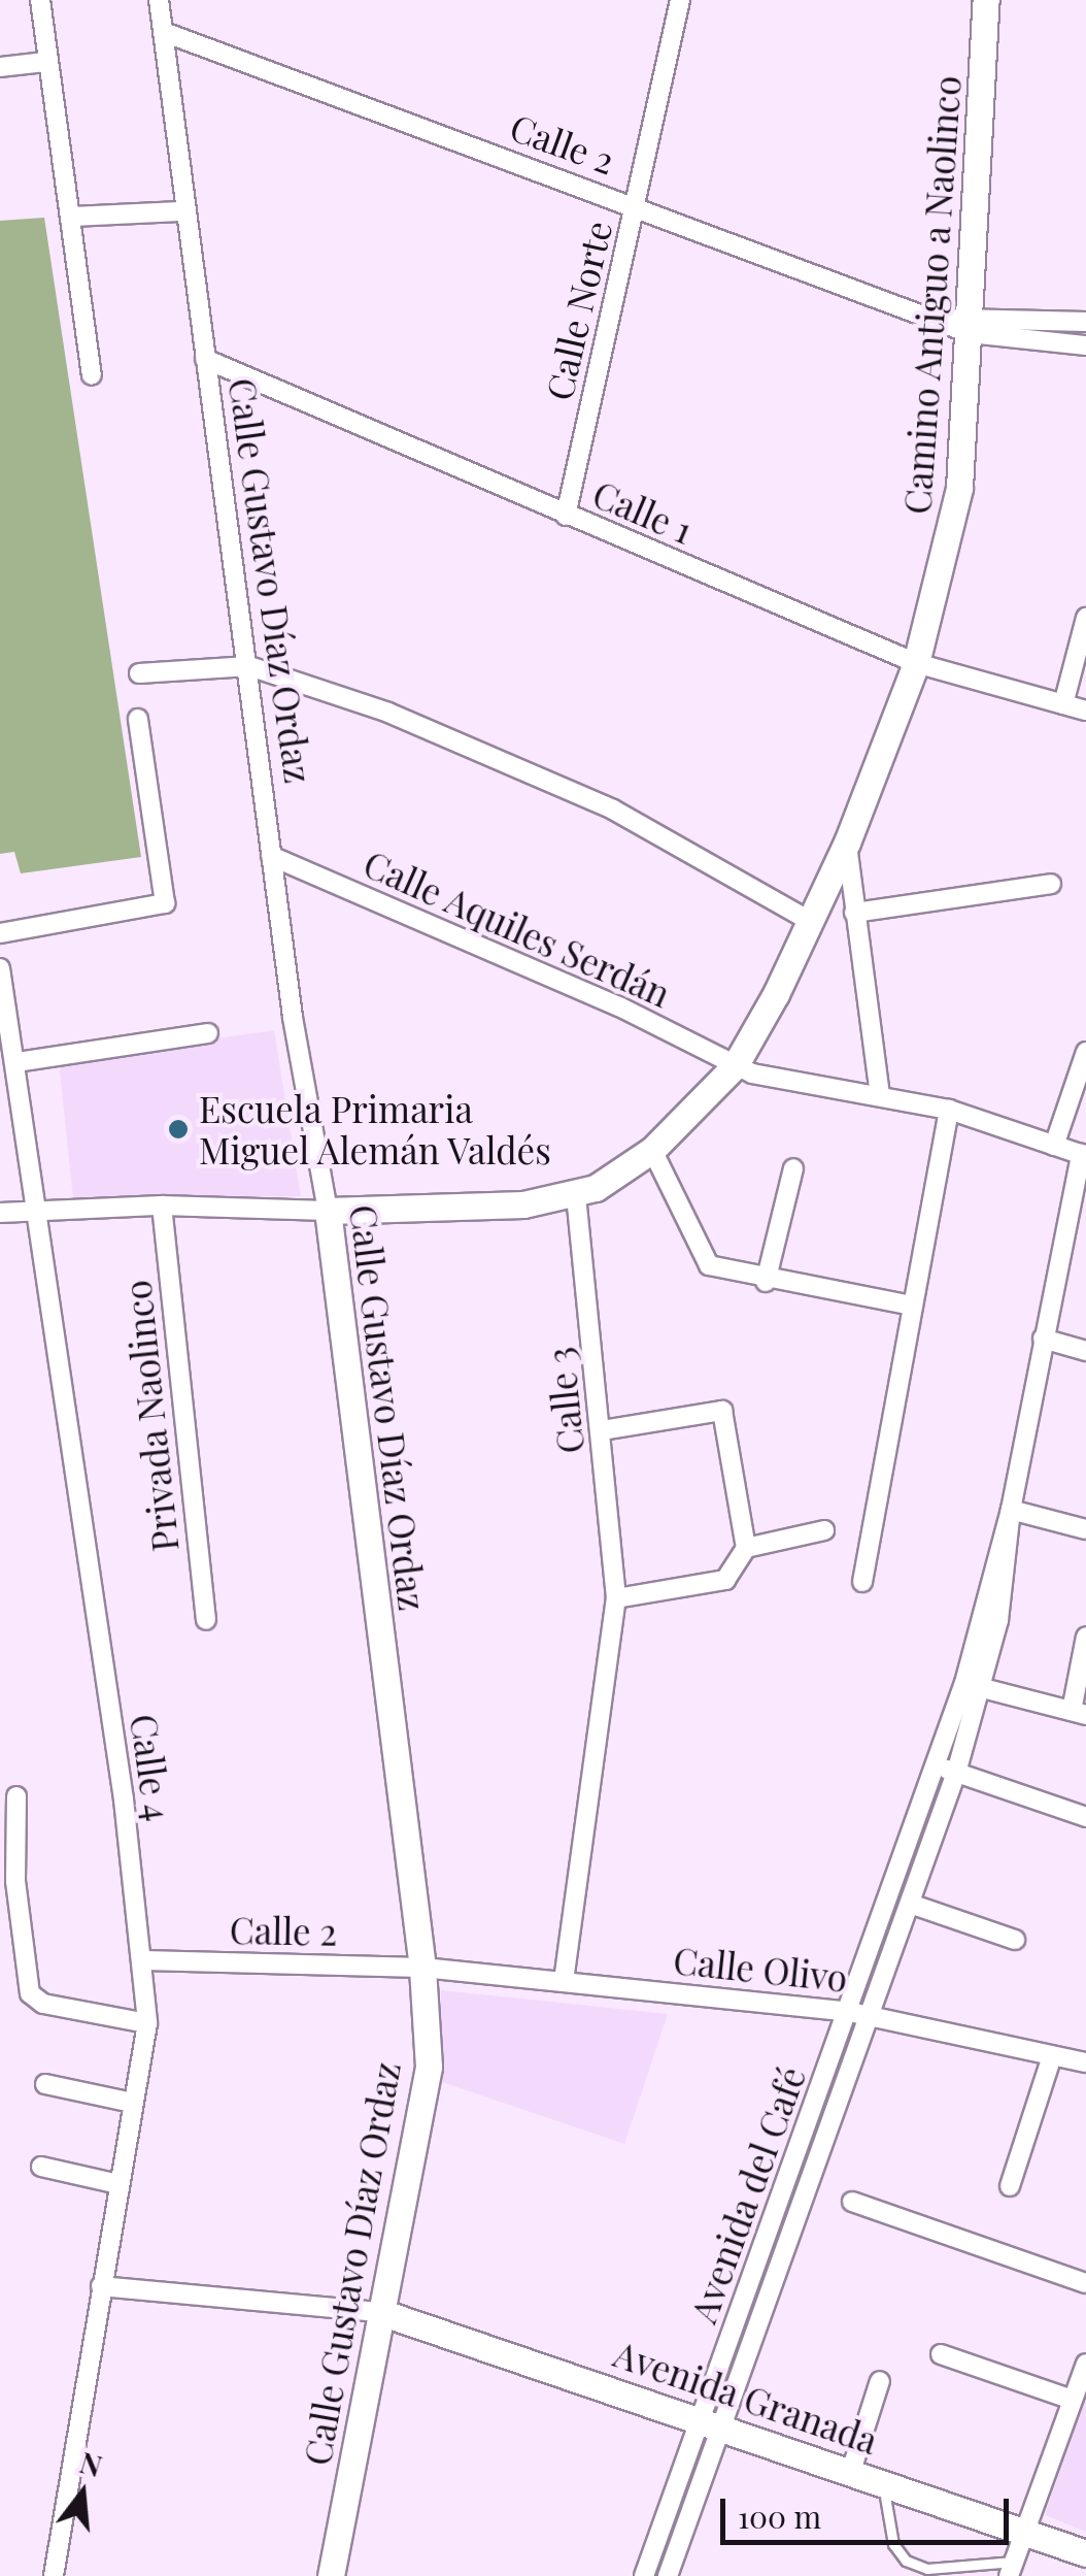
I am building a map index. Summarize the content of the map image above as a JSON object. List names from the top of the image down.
{
  "streets": {
    "main road": ["Camino Antiguo a Naolinco", "Calle Gustavo Díaz Ordaz", "Avenida Granada"],
    "street": [
      "Calle 2",
      "Calle Norte",
      "Calle 1",
      "Calle Aquiles Serdán",
      "Calle 3",
      "Privada Naolinco",
      "Calle 4",
      "Calle Olivo",
      "Avenida del Café"
    ]
  },
  "crossings": [
    ["Calle 2", "Camino Antiguo a Naolinco"],
    ["Calle 2", "Calle Norte"],
    ["Calle 2", "Calle Gustavo Díaz Ordaz"],
    ["Calle 2", "Calle 4"],
    ["Calle 2", "Calle Olivo"],
    ["Camino Antiguo a Naolinco", "Calle 1"],
    ["Camino Antiguo a Naolinco", "Calle Gustavo Díaz Ordaz"],
    ["Camino Antiguo a Naolinco", "Calle Aquiles Serdán"],
    ["Camino Antiguo a Naolinco", "Calle 3"],
    ["Camino Antiguo a Naolinco", "Privada Naolinco"],
    ["Camino Antiguo a Naolinco", "Calle 4"],
    ["Calle Norte", "Calle 1"],
    ["Calle 1", "Calle Gustavo Díaz Ordaz"],
    ["Calle Gustavo Díaz Ordaz", "Calle Aquiles Serdán"],
    ["Calle Gustavo Díaz Ordaz", "Calle Olivo"],
    ["Calle Gustavo Díaz Ordaz", "Avenida Granada"],
    ["Calle 3", "Calle Olivo"],
    ["Calle Olivo", "Avenida del Café"],
    ["Avenida del Café", "Avenida Granada"]
  ],
  "places": ["Escuela Primaria Miguel Alemán Valdés"],
  "scale_bar": "100 m",
  "north": "top"
}
